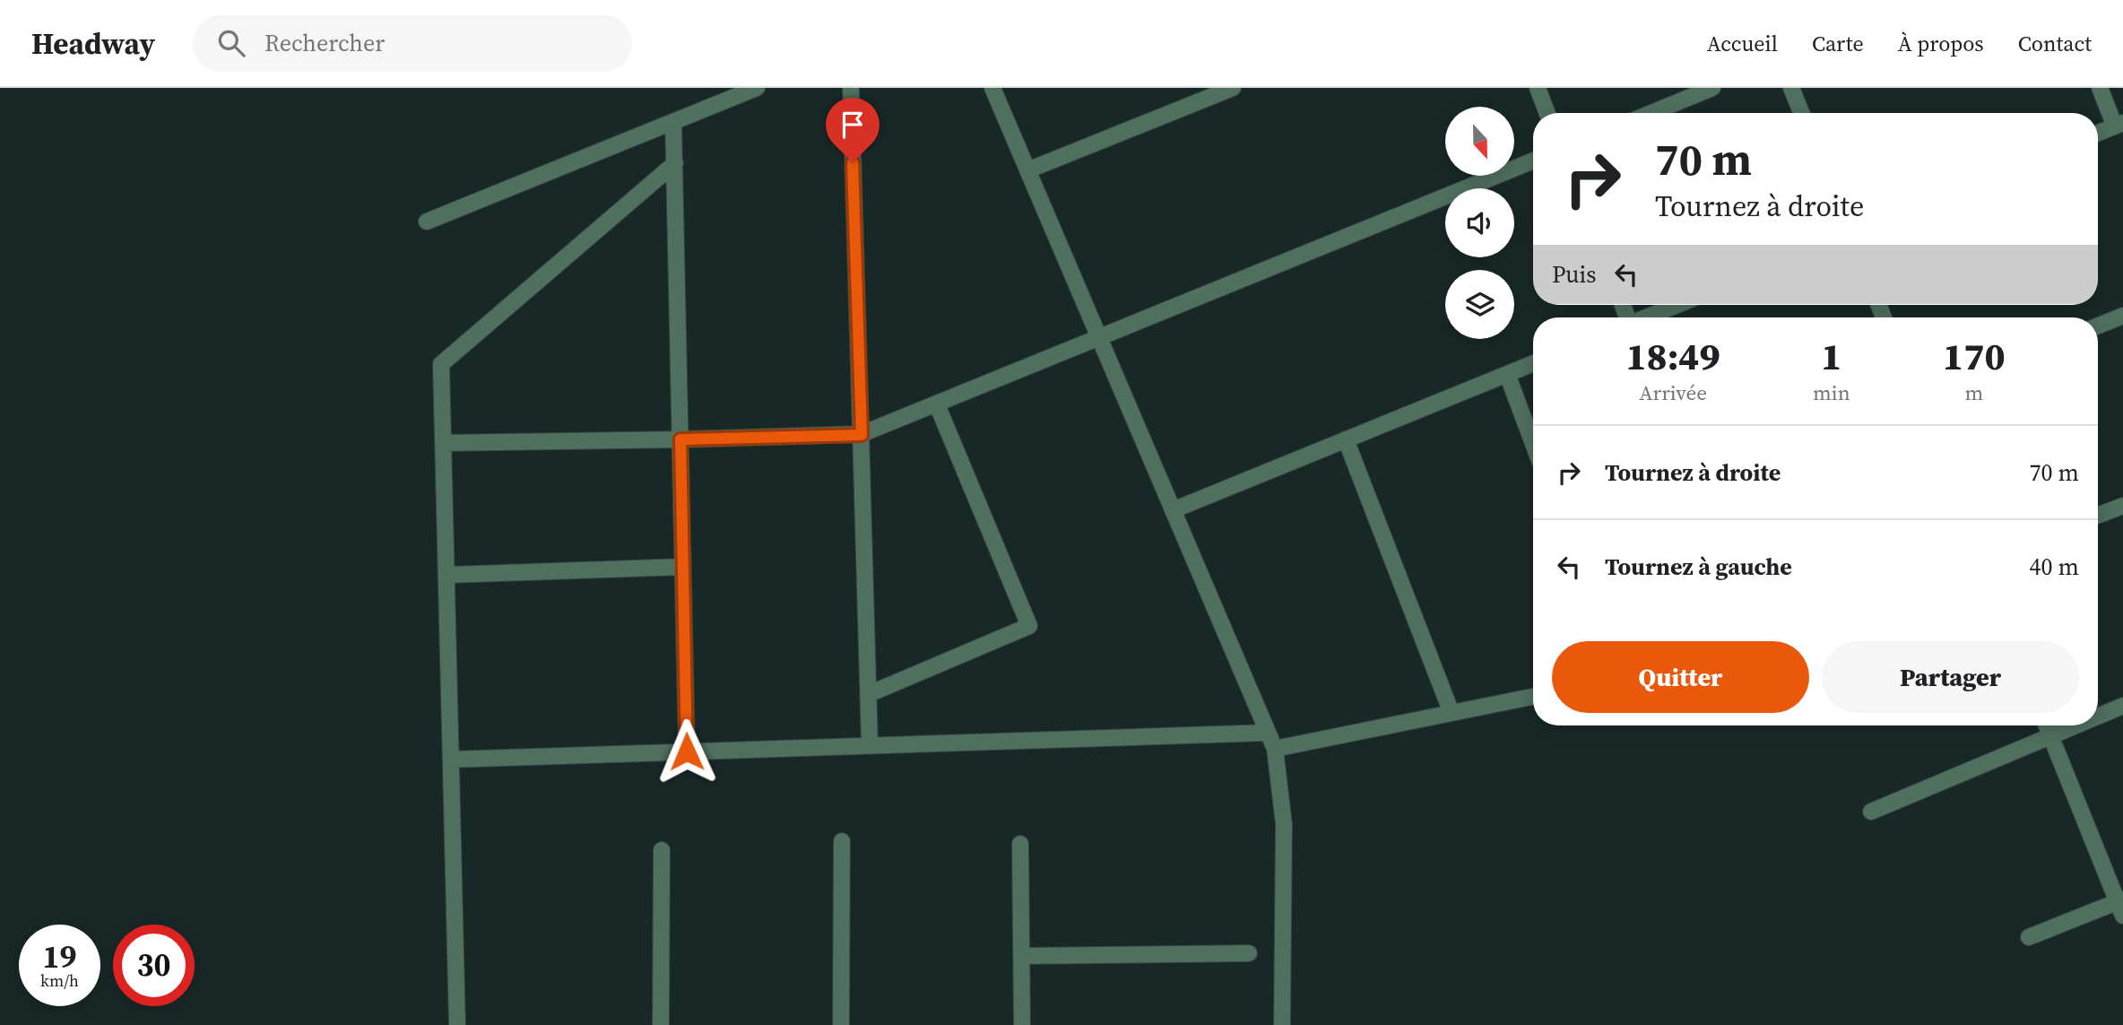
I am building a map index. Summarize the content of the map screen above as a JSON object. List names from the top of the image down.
{
  "north": "bottom",
  "page": {
    "header": "Headway",
    "search": "Rechercher",
    "nav": [
      "Accueil",
      "Carte",
      "À propos",
      "Contact"
    ],
    "turn": ["70 m", "Tournez à droite"],
    "then": "Puis",
    "eta": [
      "18:49",
      "Arrivée",
      "1",
      "min",
      "170",
      "m"
    ],
    "list": [
      {
        "name": "Tournez à droite",
        "value": "70 m"
      },
      {
        "name": "Tournez à gauche",
        "value": "40 m"
      }
    ],
    "buttons": ["Quitter", "Partager"],
    "speed": "19 km/h",
    "limit": "30"
  }
}
